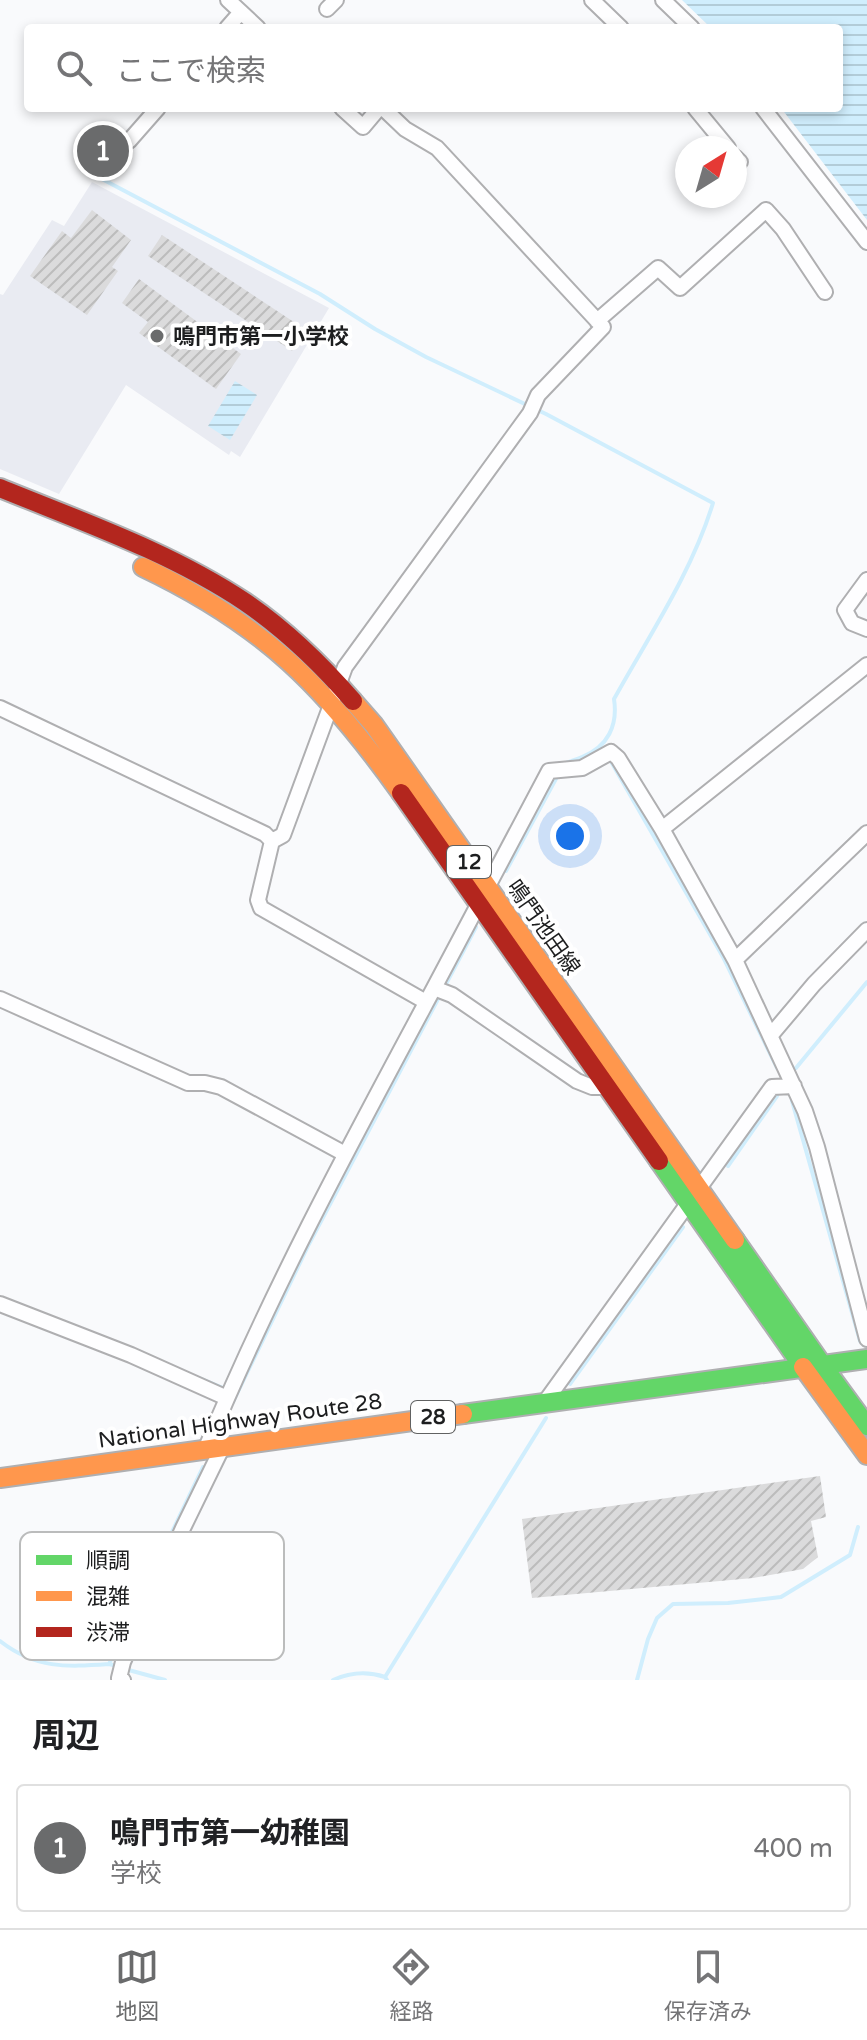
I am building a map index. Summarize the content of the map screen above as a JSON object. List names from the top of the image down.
{
  "streets": {
    "main road": [
      "12",
      "鳴門池田線",
      "28",
      "National Highway Route 28"
    ]
  },
  "crossings": [
    ["鳴門池田線", "National Highway Route 28"]
  ],
  "places": ["鳴門市第一小学校"],
  "legend": ["順調", "混雑", "渋滞"],
  "north": "top right",
  "page": {
    "search": "ここで検索",
    "pins": "1",
    "heading": "周辺",
    "list": [
      {
        "mark": "1",
        "name": "鳴門市第一幼稚園",
        "note": "学校",
        "value": "400 m"
      }
    ],
    "nav": ["地図", "経路", "保存済み"]
  }
}
